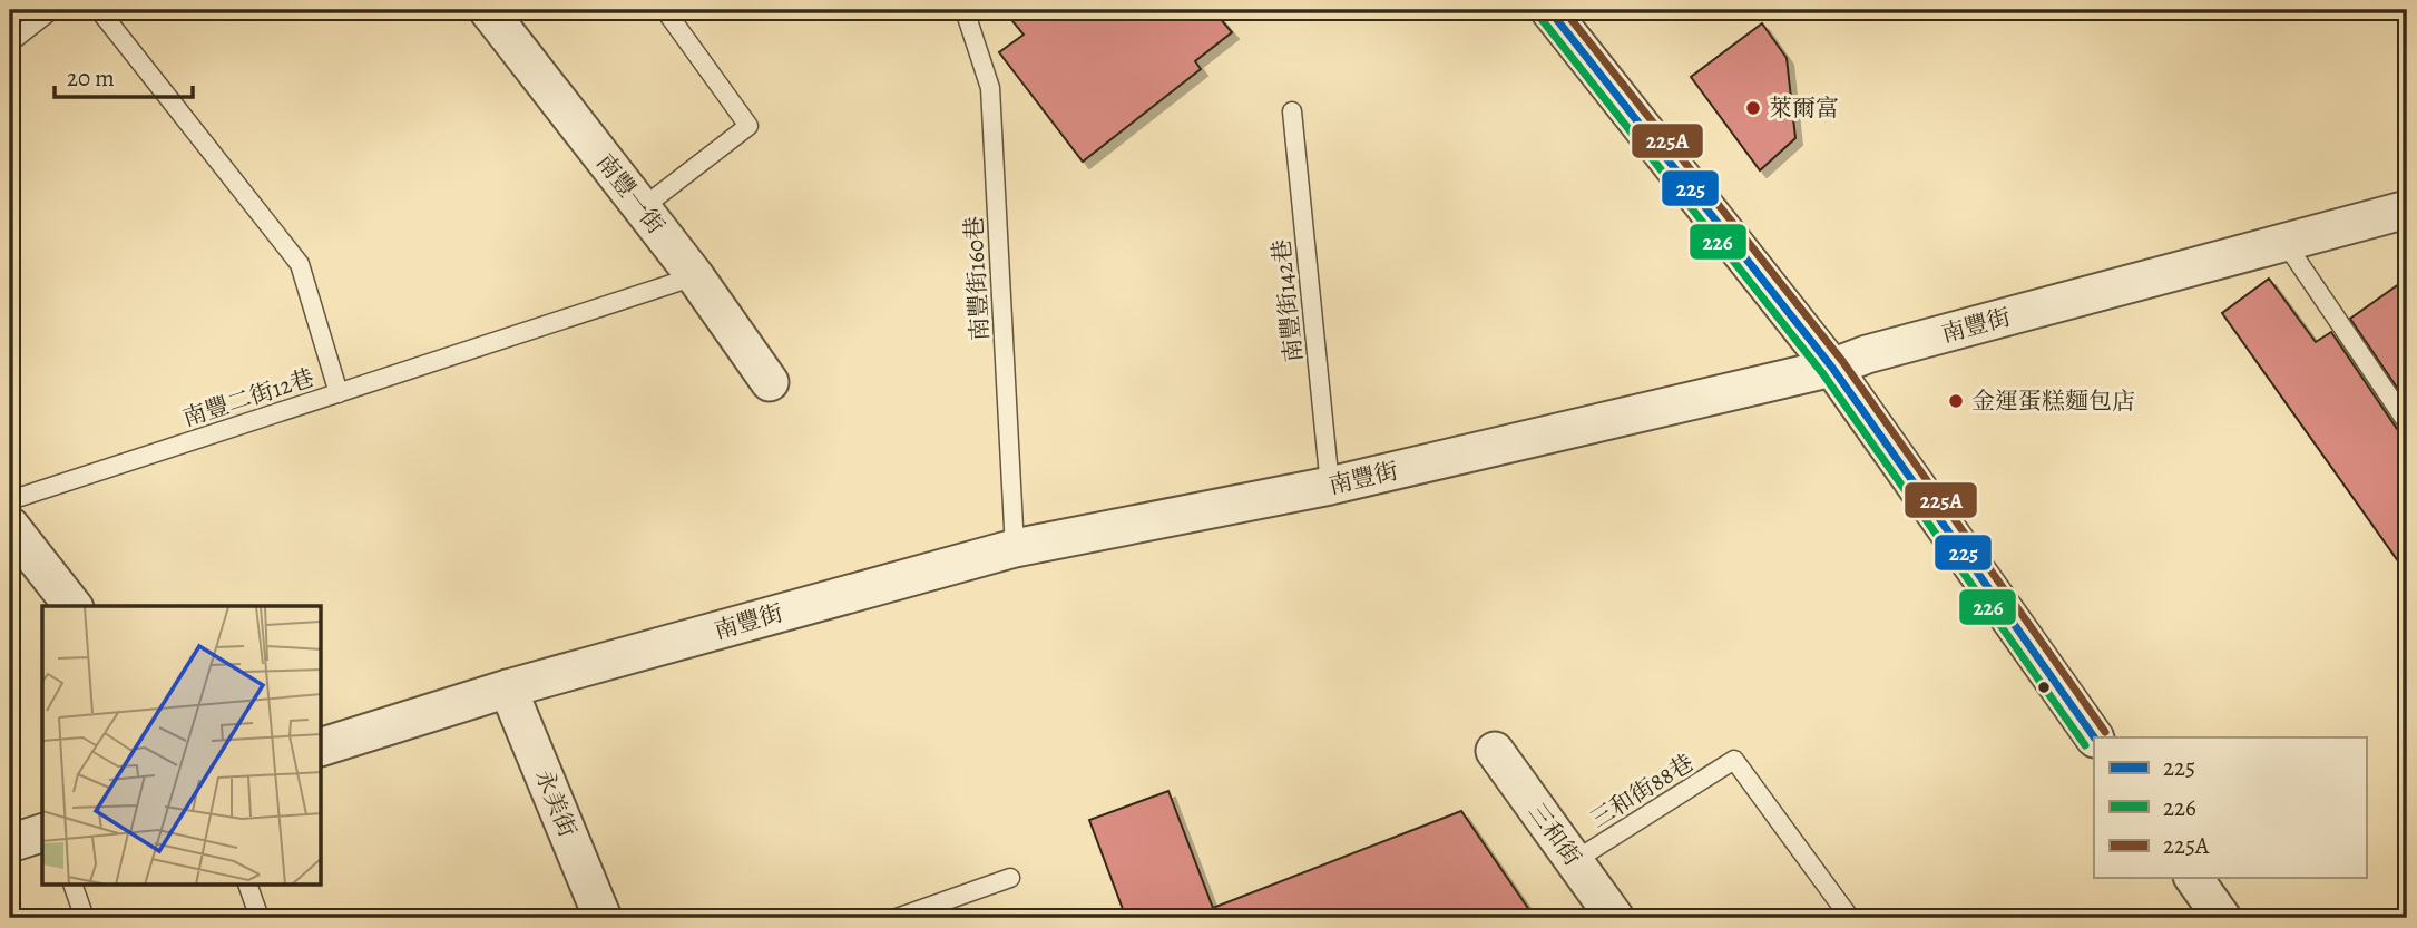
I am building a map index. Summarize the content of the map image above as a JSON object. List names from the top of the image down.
{
  "streets": {
    "street": [
      "南豐一街",
      "南豐街",
      "永美街",
      "三和街"
    ],
    "lane": [
      "南豐街160巷",
      "南豐街142巷",
      "南豐二街12巷",
      "三和街88巷"
    ]
  },
  "crossings": [
    ["南豐一街", "南豐二街12巷"],
    ["南豐街160巷", "南豐街"],
    ["南豐街142巷", "南豐街"],
    ["南豐街", "永美街"],
    ["三和街88巷", "三和街"]
  ],
  "places": ["萊爾富", "金運蛋糕麵包店"],
  "lines": ["transit line 225", "transit line 225A", "transit line 226"],
  "legend": ["225", "226", "225A"],
  "scale_bar": "20 m"
}
